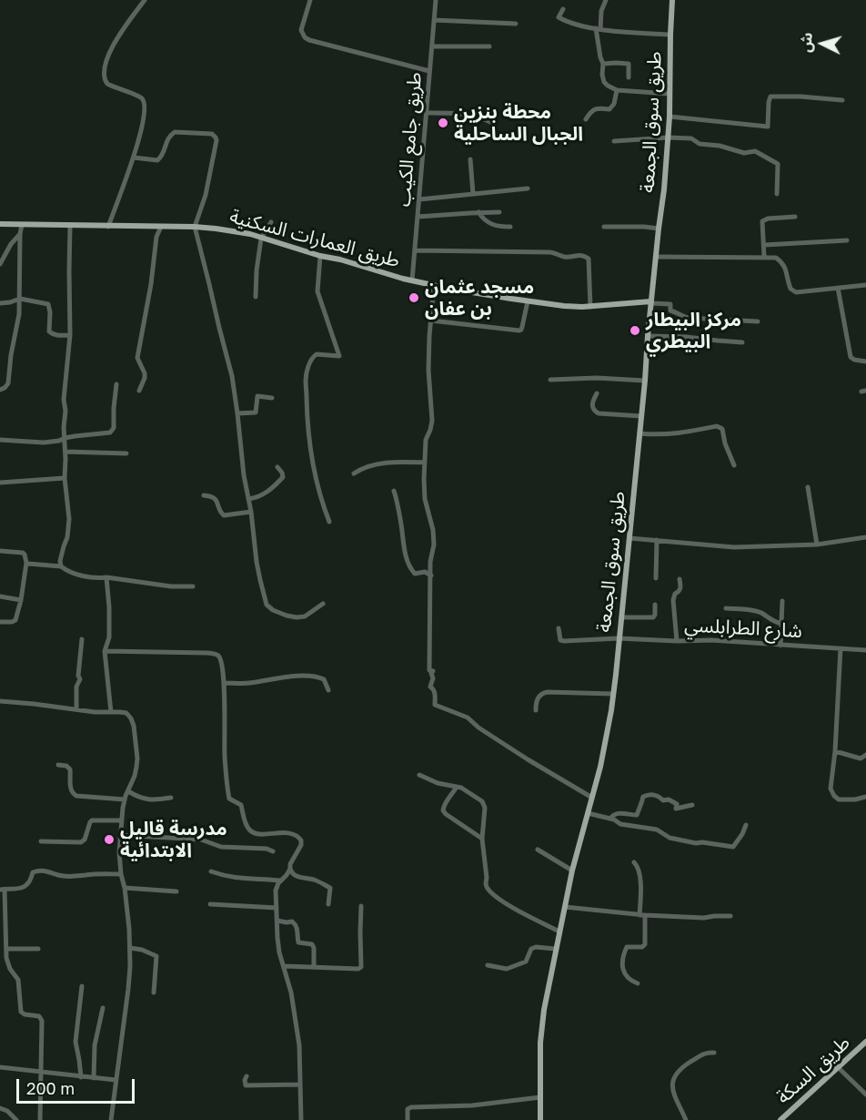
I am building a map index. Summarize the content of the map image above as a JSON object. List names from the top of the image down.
{
  "streets": {
    "main road": ["طريق سوق الجمعة", "طريق العمارات السكنية", "طريق السكة"],
    "street": ["طريق جامع الكيب", "شارع الطرابلسي"]
  },
  "crossings": [
    ["طريق سوق الجمعة", "طريق العمارات السكنية"],
    ["طريق سوق الجمعة", "شارع الطرابلسي"],
    ["طريق جامع الكيب", "طريق العمارات السكنية"]
  ],
  "places": [
    "محطة بنزين الجبال الساحلية",
    "مسجد عثمان بن عفان",
    "مركز البيطار البيطري",
    "مدرسة قاليل الابتدائية"
  ],
  "scale_bar": "200 m",
  "north": "left"
}
